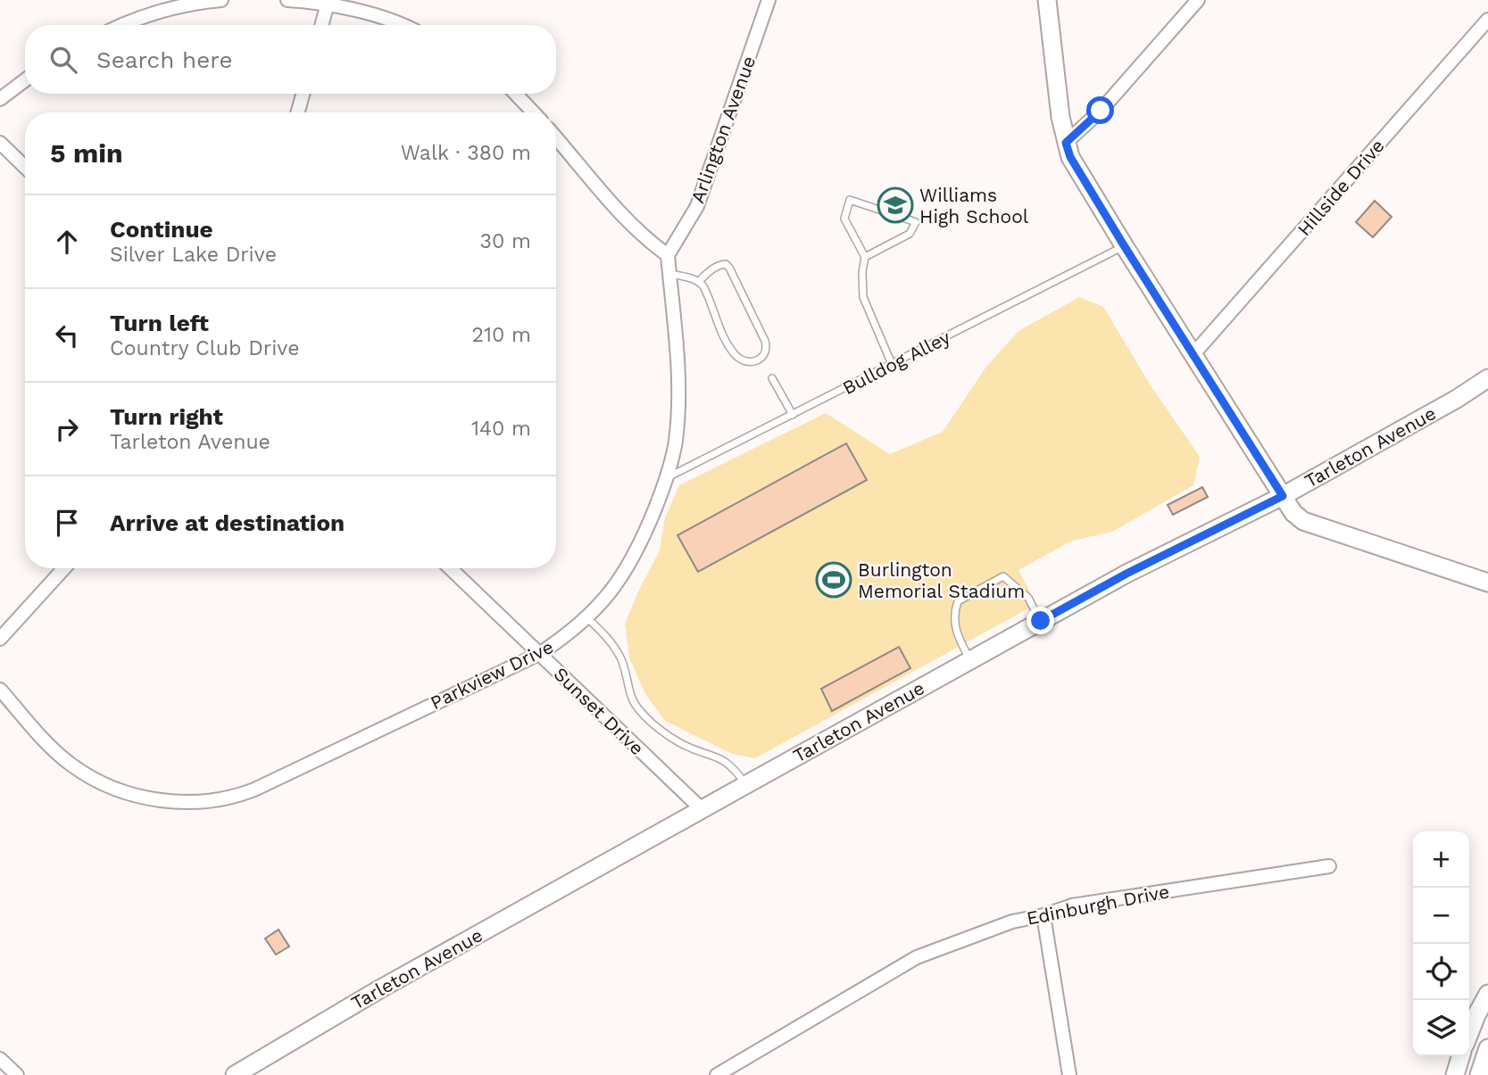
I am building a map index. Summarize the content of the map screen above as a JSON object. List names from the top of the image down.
{
  "streets": {
    "street": [
      "Arlington Avenue",
      "Hillside Drive",
      "Tarleton Avenue",
      "Parkview Drive",
      "Sunset Drive",
      "Edinburgh Drive"
    ],
    "lane": ["Bulldog Alley"]
  },
  "crossings": [
    ["Arlington Avenue", "Parkview Drive"],
    ["Bulldog Alley", "Parkview Drive"],
    ["Tarleton Avenue", "Sunset Drive"],
    ["Parkview Drive", "Sunset Drive"]
  ],
  "places": {
    "school or university": ["Williams High School"],
    "sports": ["Burlington Memorial Stadium"]
  },
  "page": {
    "search": "Search here",
    "heading": ["5 min", "Walk · 380 m"],
    "list": [
      ["Continue", "Silver Lake Drive", "30 m"],
      ["Turn left", "Country Club Drive", "210 m"],
      ["Turn right", "Tarleton Avenue", "140 m"],
      "Arrive at destination"
    ],
    "map_buttons": ["+", "−"]
  }
}
